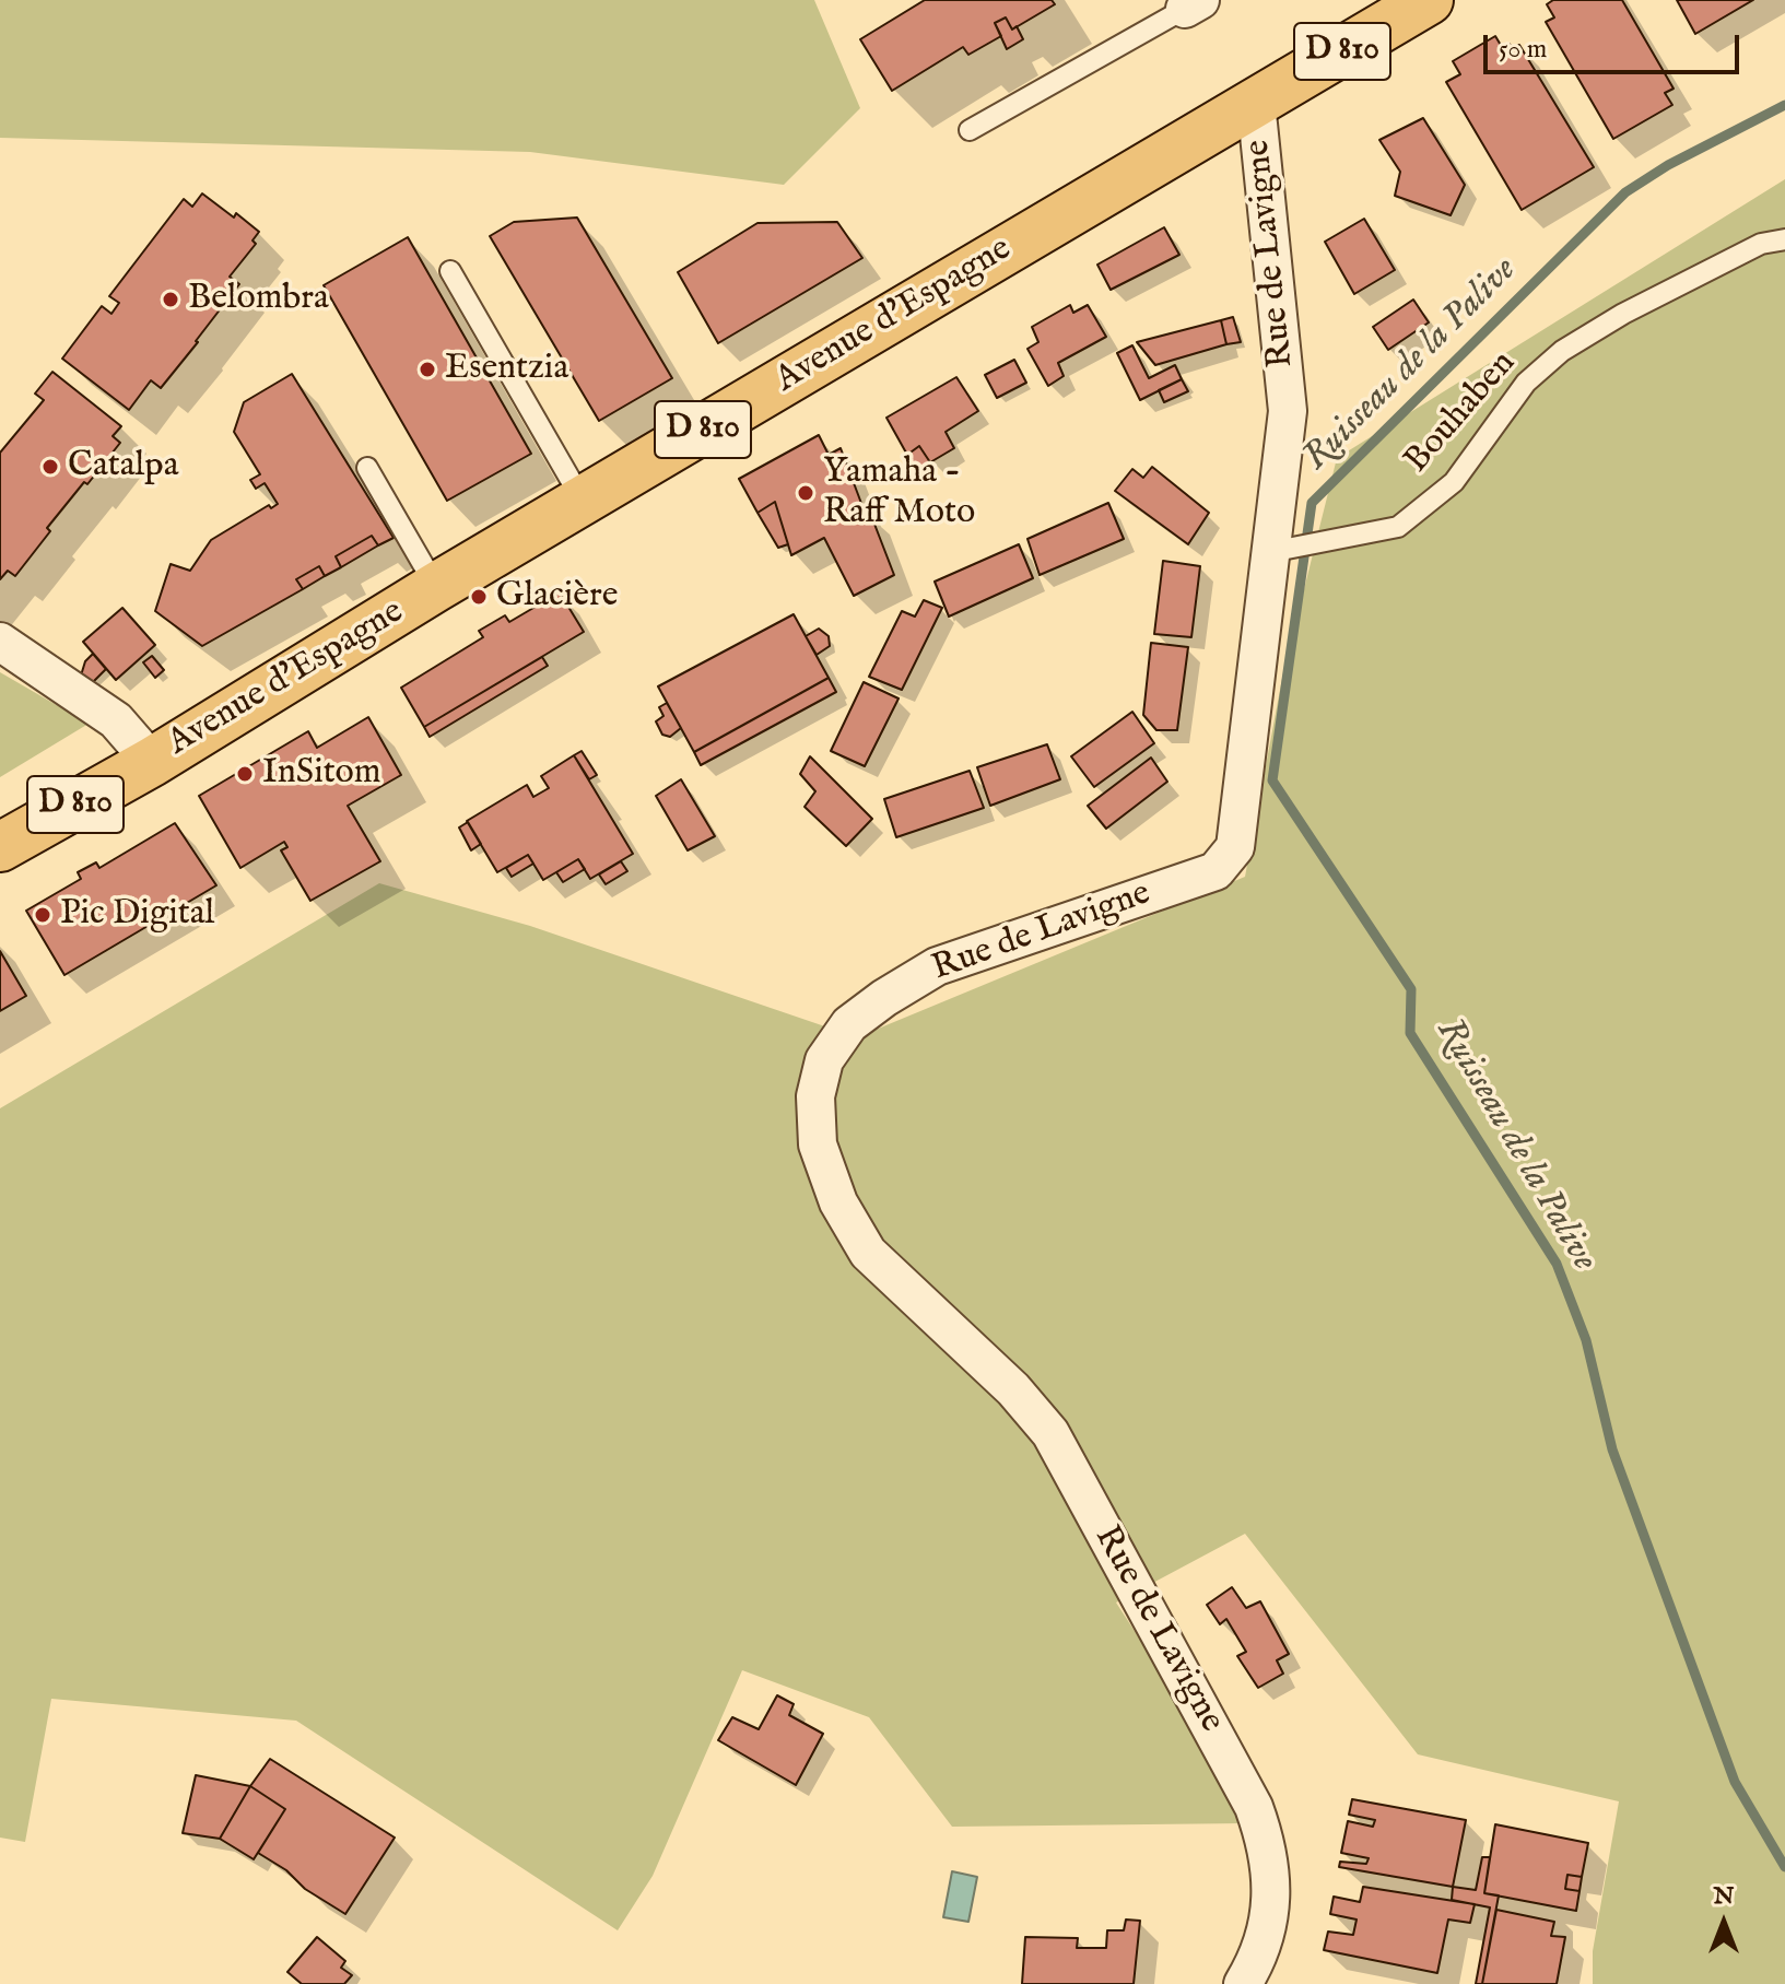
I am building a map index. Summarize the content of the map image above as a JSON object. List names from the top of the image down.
{
  "streets": {
    "main road": ["D 810", "Avenue d'Espagne"],
    "street": ["Rue de Lavigne"],
    "lane": ["Bouhaben"]
  },
  "crossings": [
    ["Rue de Lavigne", "Avenue d'Espagne"],
    ["Rue de Lavigne", "Bouhaben"]
  ],
  "water": ["Ruisseau de la Palive"],
  "places": [
    "Belombra",
    "Esentzia",
    "Catalpa",
    "Yamaha - Raff Moto",
    "Glacière",
    "InSitom",
    "Pic Digital"
  ],
  "scale_bar": "50 m",
  "north": "top"
}
